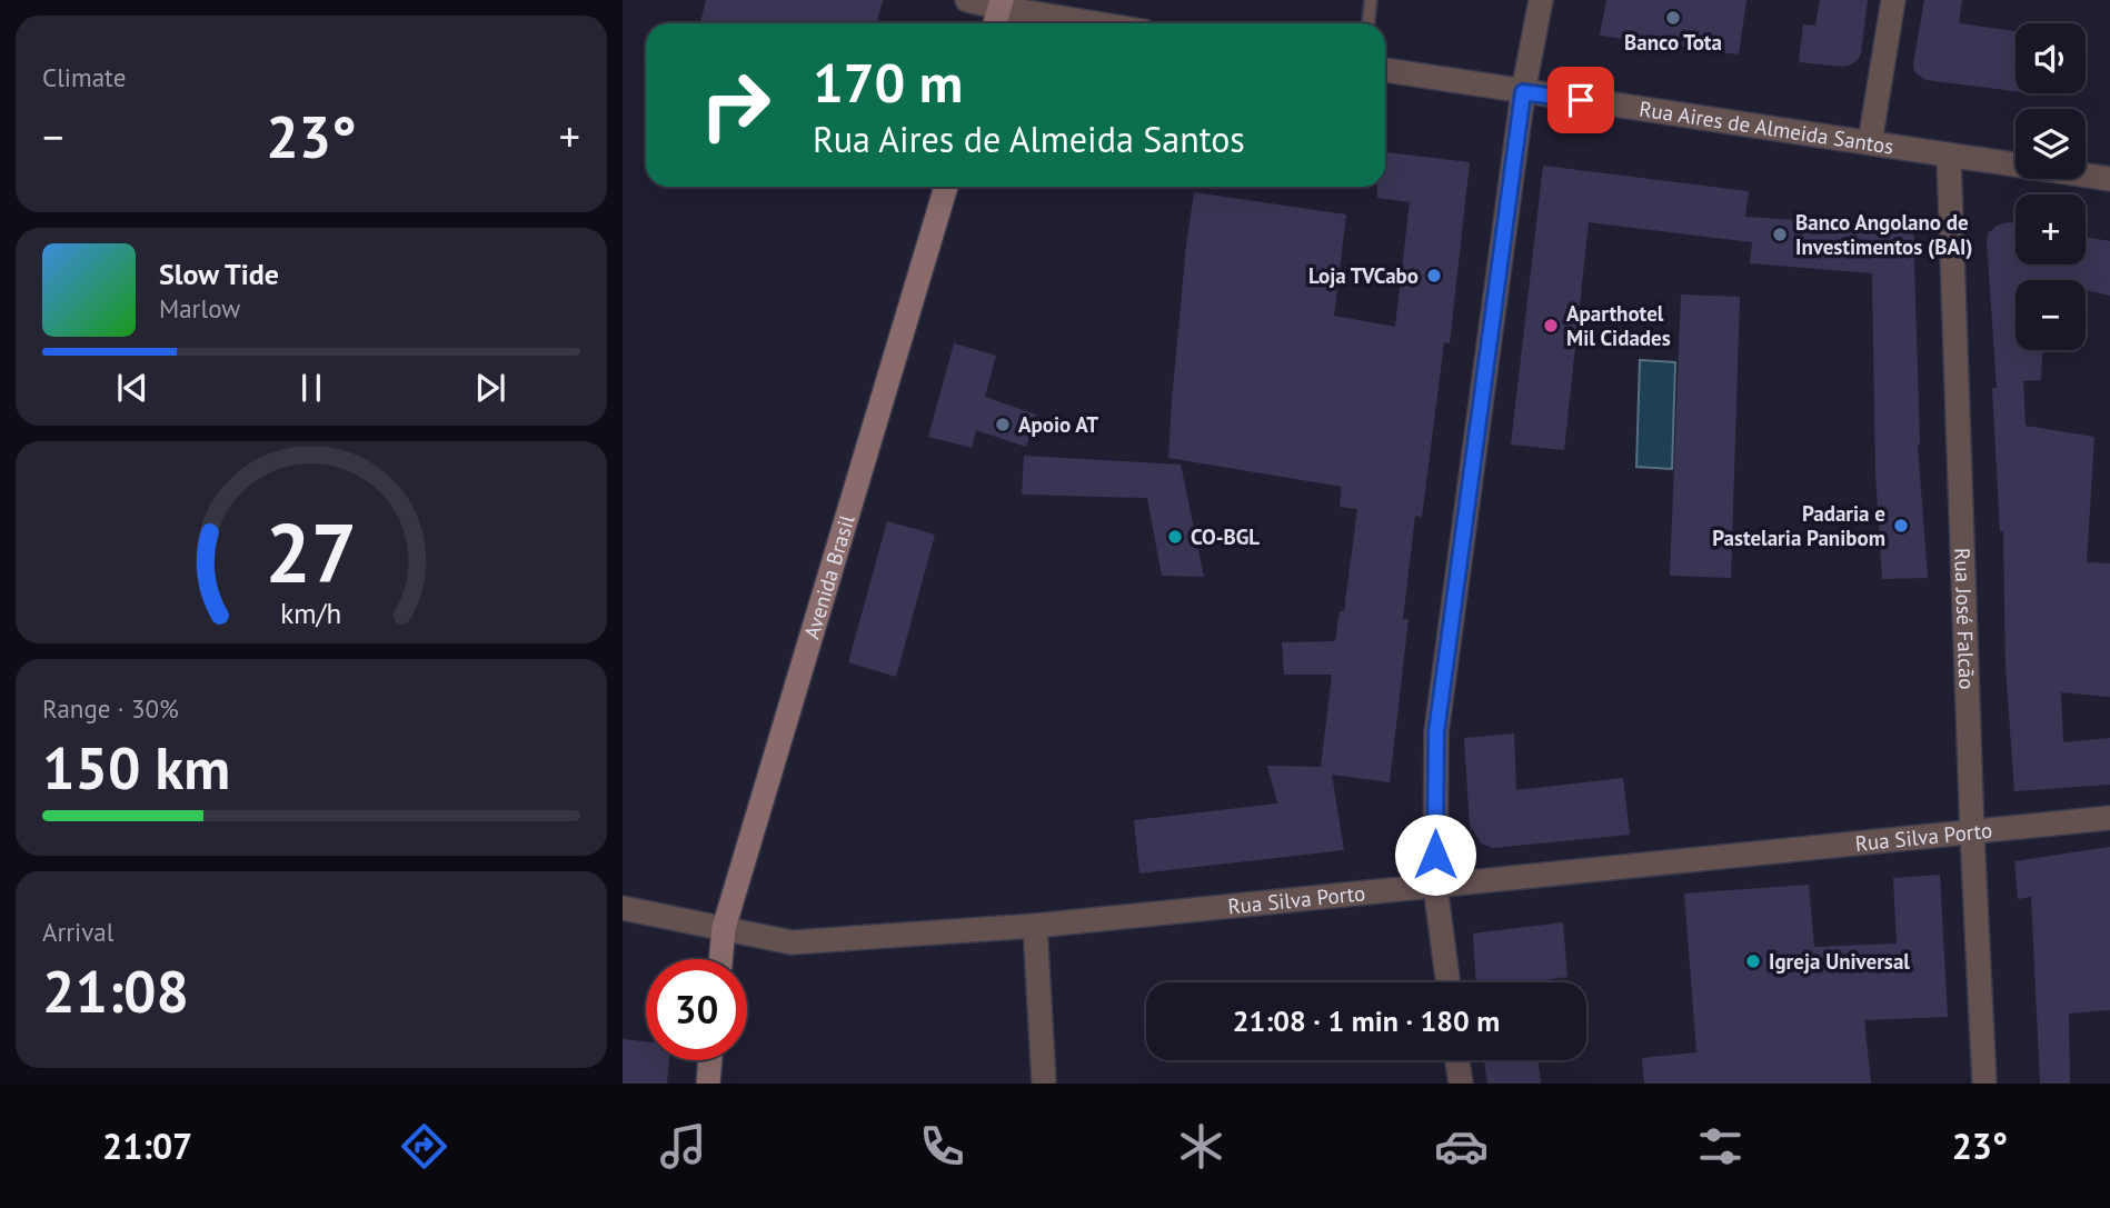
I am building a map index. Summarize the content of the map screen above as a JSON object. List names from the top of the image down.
{
  "streets": {
    "street": [
      "Rua Aires de Almeida Santos",
      "Avenida Brasil",
      "Rua José Falcão",
      "Rua Silva Porto"
    ]
  },
  "crossings": [
    ["Rua Aires de Almeida Santos", "Rua José Falcão"],
    ["Avenida Brasil", "Rua Silva Porto"],
    ["Rua José Falcão", "Rua Silva Porto"]
  ],
  "places": [
    "Banco Tota",
    "Banco Angolano de Investimentos (BAI)",
    "Loja TVCabo",
    "Aparthotel Mil Cidades",
    "Apoio AT",
    "Padaria e Pastelaria Panibom",
    "CO-BGL",
    "Igreja Universal"
  ],
  "page": {
    "tile": [
      "Climate",
      ["Range · 30%", "150 km"],
      ["Arrival", "21:08"]
    ],
    "map_buttons": ["+", "−"],
    "turn": ["170 m", "Rua Aires de Almeida Santos"],
    "heat": ["−", "23°", "+"],
    "song": ["Slow Tide", "Marlow"],
    "limit": "30",
    "trip": "21:08 · 1 min · 180 m",
    "tabs": ["21:07", "23°"],
    "gauge": ["27", "km/h"]
  }
}
